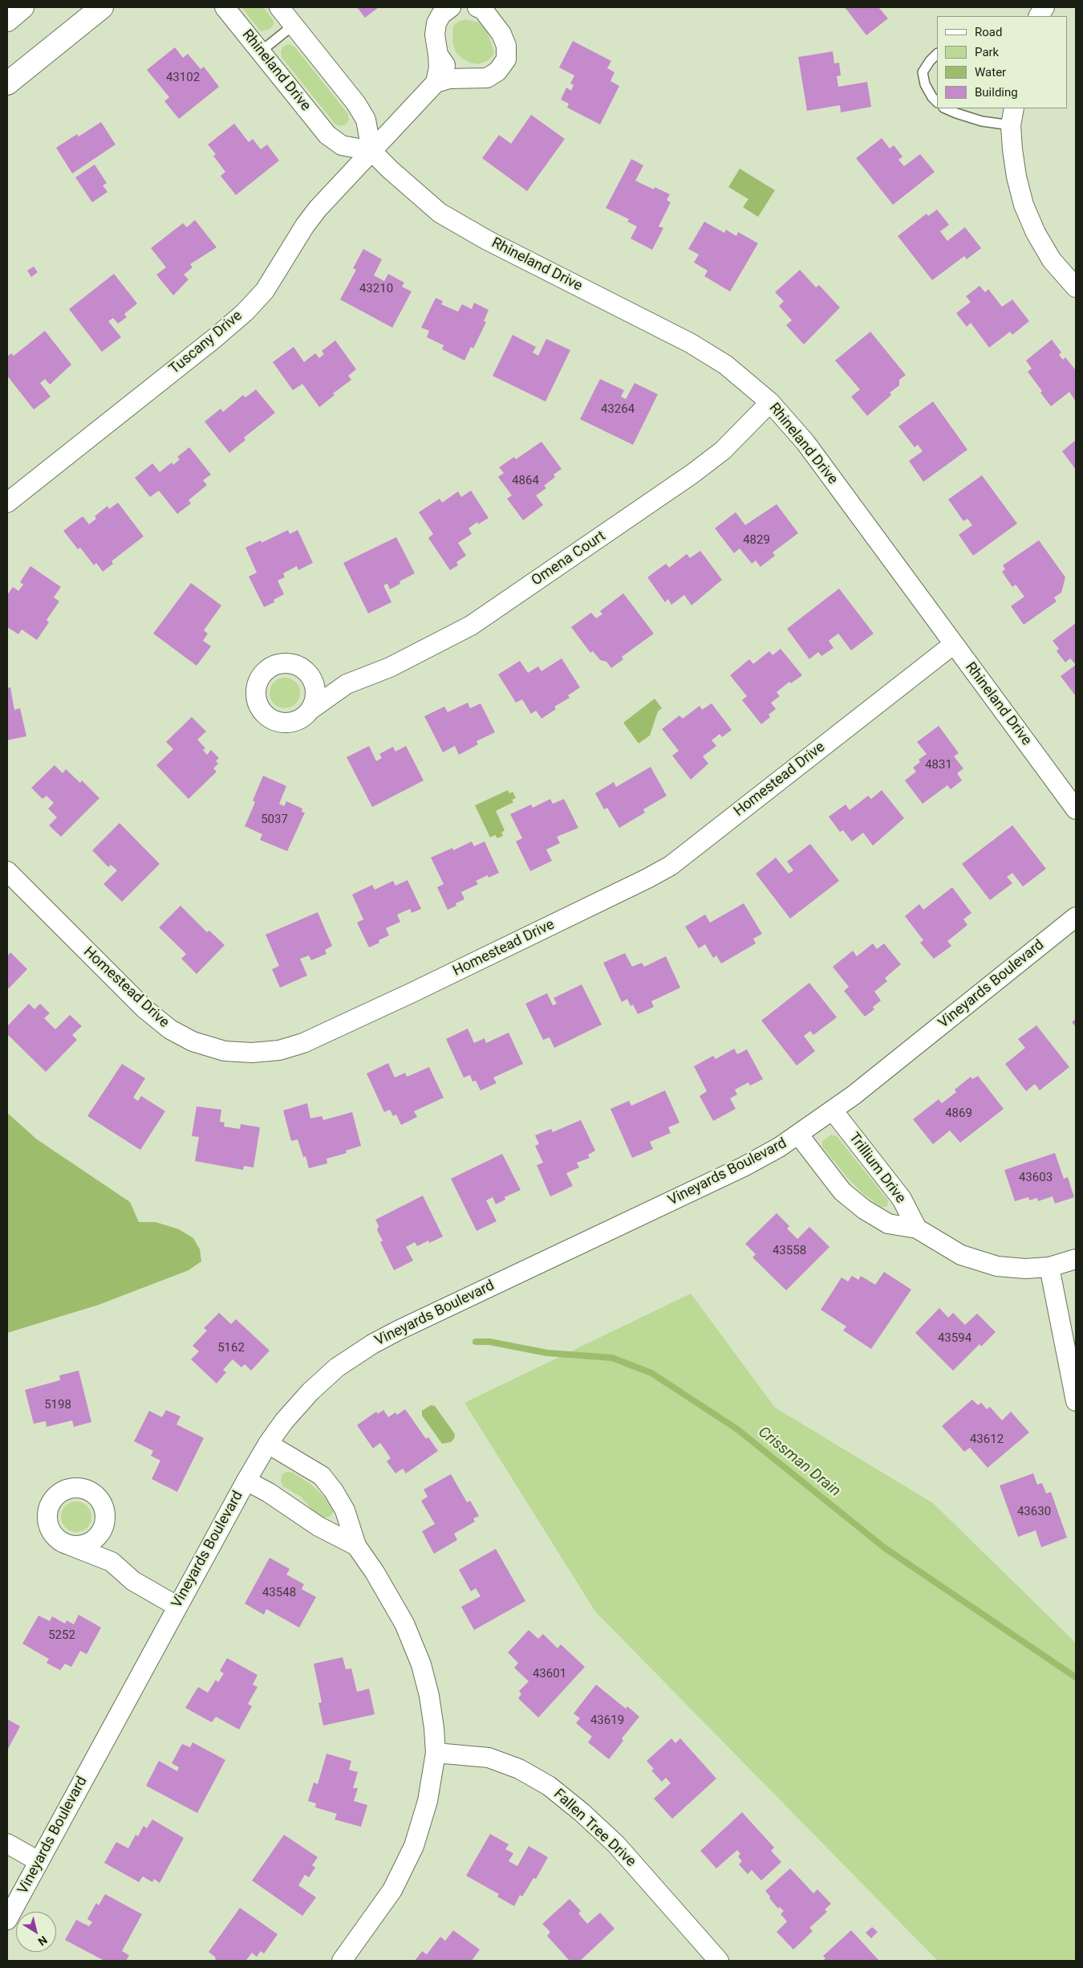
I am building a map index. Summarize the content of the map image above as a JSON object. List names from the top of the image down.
{
  "streets": {
    "street": [
      "Rhineland Drive",
      "Tuscany Drive",
      "Omena Court",
      "Homestead Drive",
      "Vineyards Boulevard",
      "Trillium Drive",
      "Fallen Tree Drive"
    ]
  },
  "crossings": [
    ["Rhineland Drive", "Tuscany Drive"],
    ["Rhineland Drive", "Omena Court"],
    ["Rhineland Drive", "Homestead Drive"],
    ["Vineyards Boulevard", "Trillium Drive"]
  ],
  "water": ["Crissman Drain"],
  "house_numbers": [
    "43102",
    "43210",
    "43264",
    "4864",
    "4829",
    "4831",
    "5037",
    "4869",
    "43603",
    "43558",
    "43594",
    "5162",
    "5198",
    "43612",
    "43630",
    "43548",
    "5252",
    "43601",
    "43619"
  ],
  "legend": [
    "Road",
    "Park",
    "Water",
    "Building"
  ],
  "north": "bottom right"
}
